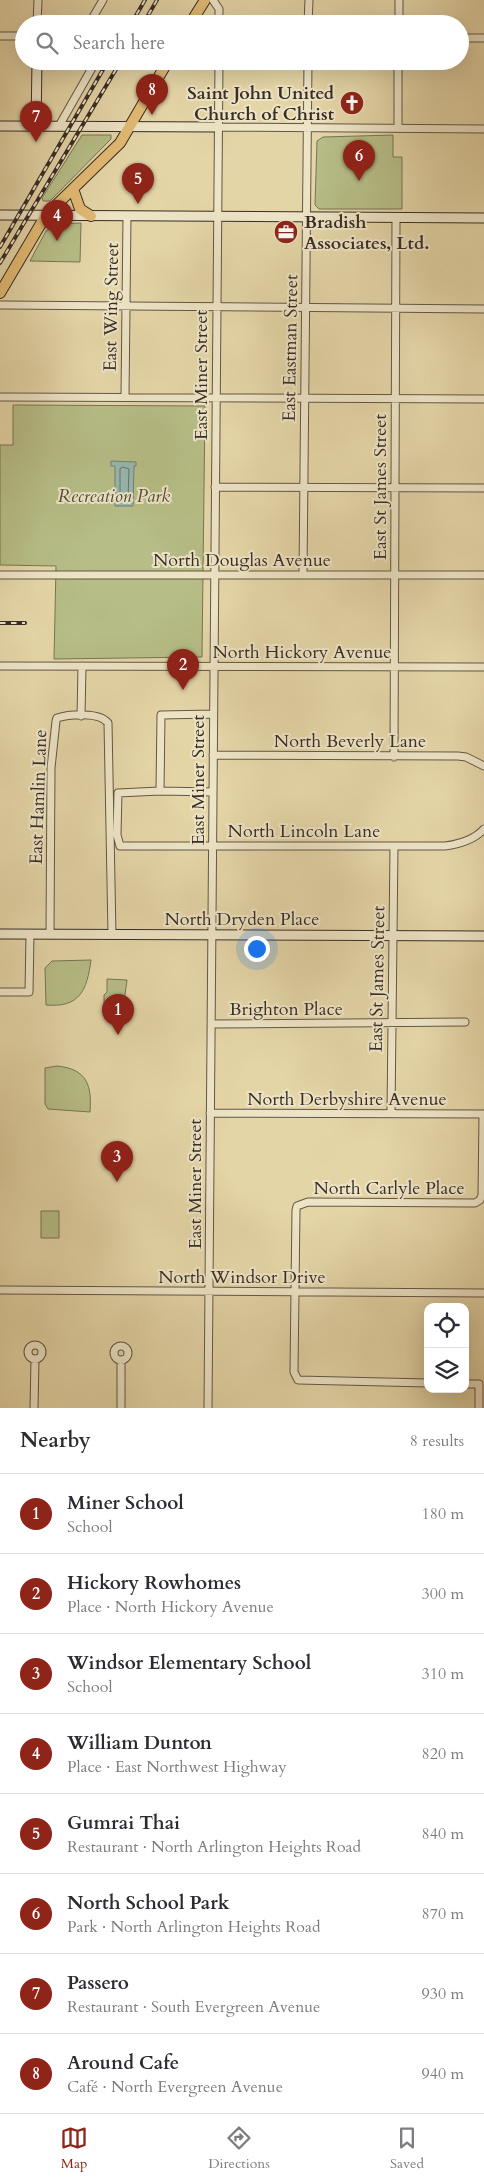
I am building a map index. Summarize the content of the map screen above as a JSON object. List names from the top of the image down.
{
  "streets": {
    "street": [
      "East Wing Street",
      "East Eastman Street",
      "East Miner Street",
      "East St James Street",
      "North Douglas Avenue",
      "North Hickory Avenue",
      "North Beverly Lane",
      "East Hamlin Lane",
      "North Lincoln Lane",
      "North Dryden Place",
      "Brighton Place",
      "North Derbyshire Avenue",
      "North Carlyle Place",
      "North Windsor Drive"
    ]
  },
  "crossings": [
    ["East Eastman Street", "North Douglas Avenue"],
    ["East Miner Street", "North Douglas Avenue"],
    ["East Miner Street", "North Hickory Avenue"],
    ["East Miner Street", "North Beverly Lane"],
    ["East Miner Street", "North Lincoln Lane"],
    ["East Miner Street", "North Dryden Place"],
    ["East Miner Street", "Brighton Place"],
    ["East Miner Street", "North Derbyshire Avenue"],
    ["East Miner Street", "North Windsor Drive"],
    ["East St James Street", "North Douglas Avenue"],
    ["East St James Street", "North Hickory Avenue"],
    ["East St James Street", "North Beverly Lane"],
    ["East St James Street", "North Lincoln Lane"],
    ["East St James Street", "North Dryden Place"],
    ["East St James Street", "Brighton Place"],
    ["East St James Street", "North Derbyshire Avenue"],
    ["East Hamlin Lane", "North Dryden Place"],
    ["North Derbyshire Avenue", "North Carlyle Place"],
    ["North Carlyle Place", "North Windsor Drive"]
  ],
  "parks": ["Recreation Park"],
  "places": {
    "church": ["Saint John United Church of Christ"],
    "office": ["Bradish Associates, Ltd."]
  },
  "page": {
    "search": "Search here",
    "pins": [
      "8",
      "7",
      "6",
      "5",
      "4",
      "2",
      "1",
      "3"
    ],
    "heading": ["Nearby", "8 results"],
    "list": [
      {
        "mark": "1",
        "name": "Miner School",
        "note": "School",
        "value": "180 m"
      },
      {
        "mark": "2",
        "name": "Hickory Rowhomes",
        "note": "Place · North Hickory Avenue",
        "value": "300 m"
      },
      {
        "mark": "3",
        "name": "Windsor Elementary School",
        "note": "School",
        "value": "310 m"
      },
      {
        "mark": "4",
        "name": "William Dunton",
        "note": "Place · East Northwest Highway",
        "value": "820 m"
      },
      {
        "mark": "5",
        "name": "Gumrai Thai",
        "note": "Restaurant · North Arlington Heights Road",
        "value": "840 m"
      },
      {
        "mark": "6",
        "name": "North School Park",
        "note": "Park · North Arlington Heights Road",
        "value": "870 m"
      },
      {
        "mark": "7",
        "name": "Passero",
        "note": "Restaurant · South Evergreen Avenue",
        "value": "930 m"
      },
      {
        "mark": "8",
        "name": "Around Cafe",
        "note": "Café · North Evergreen Avenue",
        "value": "940 m"
      }
    ],
    "nav": ["Map", "Directions", "Saved"]
  }
}
